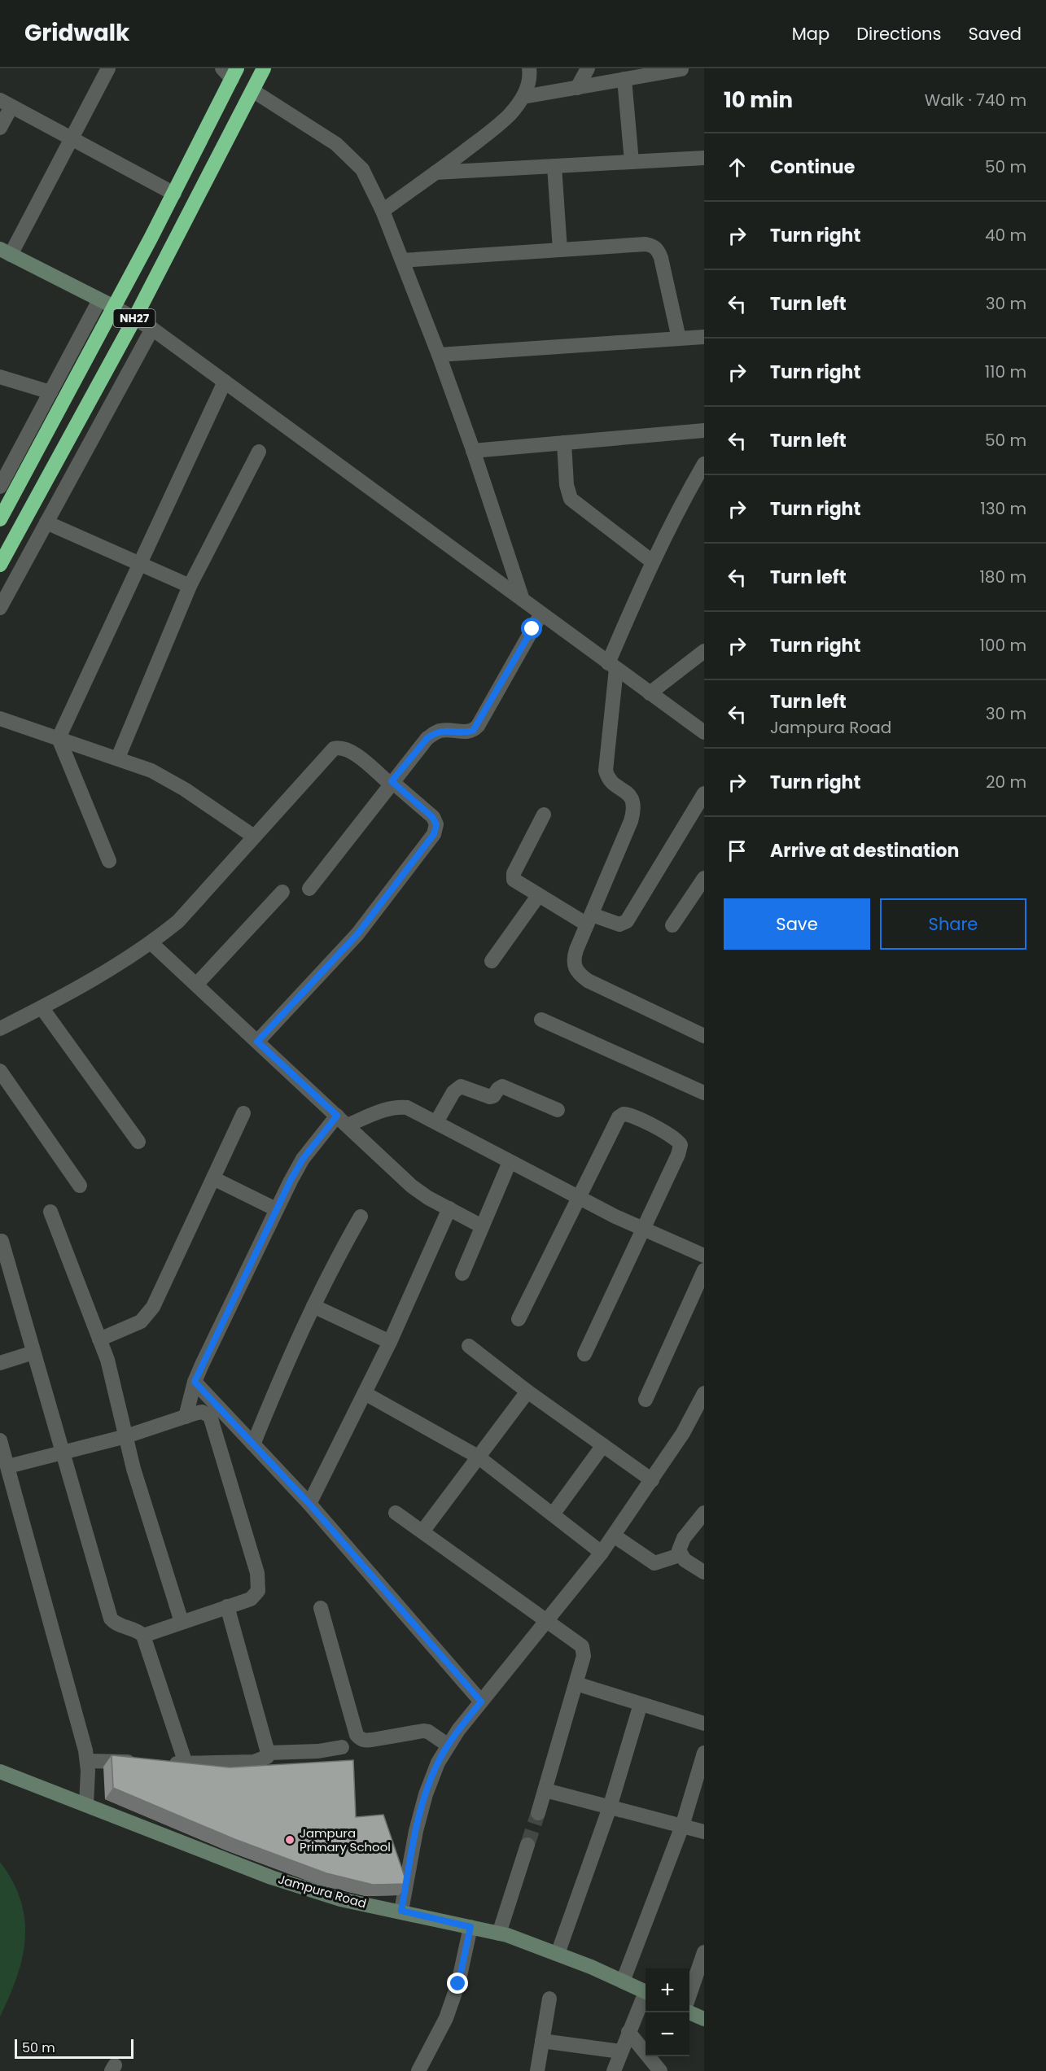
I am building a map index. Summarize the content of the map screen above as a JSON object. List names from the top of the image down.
{
  "streets": {
    "highway": ["NH27"],
    "street": ["Jampura Road"]
  },
  "places": ["Jampura Primary School"],
  "scale_bar": "50 m",
  "page": {
    "header": "Gridwalk",
    "nav": ["Map", "Directions", "Saved"],
    "heading": ["10 min", "Walk · 740 m"],
    "list": [
      ["Continue", "50 m"],
      ["Turn right", "40 m"],
      ["Turn left", "30 m"],
      ["Turn right", "110 m"],
      ["Turn left", "50 m"],
      ["Turn right", "130 m"],
      ["Turn left", "180 m"],
      ["Turn right", "100 m"],
      ["Turn left", "Jampura Road", "30 m"],
      ["Turn right", "20 m"],
      "Arrive at destination"
    ],
    "buttons": ["Save", "Share"],
    "map_buttons": ["+", "−"],
    "scale": "50 m"
  }
}
